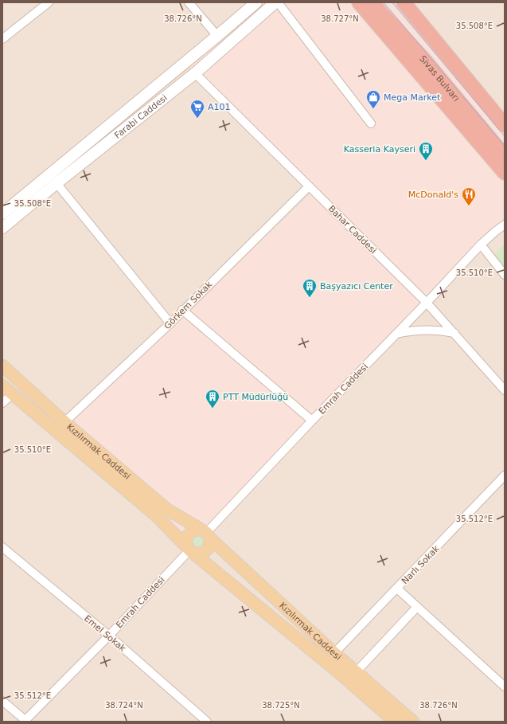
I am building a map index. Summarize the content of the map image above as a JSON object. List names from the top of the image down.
{
  "streets": {
    "highway": ["Sivas Bulvarı"],
    "main road": ["Kızılırmak Caddesi"],
    "street": [
      "Farabi Caddesi",
      "Bahar Caddesi",
      "Görkem Sokak",
      "Emrah Caddesi",
      "Narlı Sokak",
      "Emel Sokak"
    ]
  },
  "crossings": [
    ["Farabi Caddesi", "Bahar Caddesi"],
    ["Bahar Caddesi", "Görkem Sokak"],
    ["Bahar Caddesi", "Emrah Caddesi"],
    ["Görkem Sokak", "Kızılırmak Caddesi"],
    ["Emrah Caddesi", "Kızılırmak Caddesi"],
    ["Emrah Caddesi", "Emel Sokak"],
    ["Kızılırmak Caddesi", "Narlı Sokak"]
  ],
  "places": {
    "shop": ["Mega Market"],
    "supermarket": ["A101"],
    "building": ["Kasseria Kayseri", "Başyazıcı Center", "PTT Müdürlüğü"],
    "restaurant": ["McDonald's"]
  },
  "coordinates": [
    "38.726°N",
    "38.727°N",
    "35.508°E",
    "35.510°E",
    "35.512°E",
    "38.724°N",
    "38.725°N"
  ]
}
